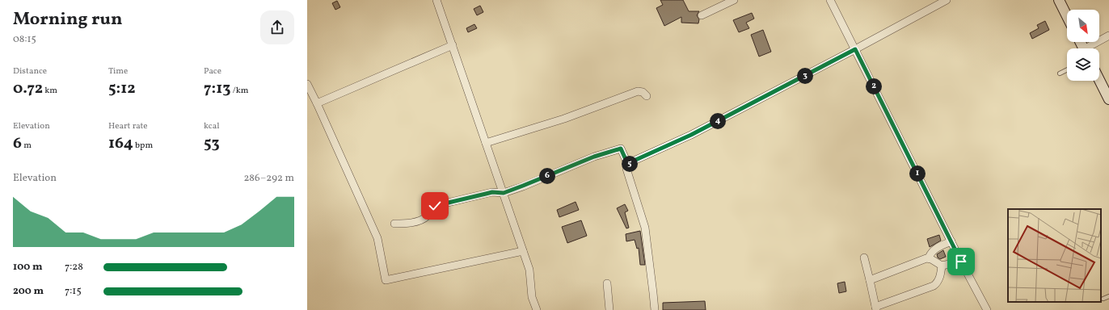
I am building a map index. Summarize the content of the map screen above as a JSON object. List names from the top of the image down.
{
  "north": "bottom right",
  "page": {
    "heading": ["Morning run", "08:15"],
    "stats": [
      ["Distance", "0.72 km"],
      ["Time", "5:12"],
      ["Pace", "7:13 /km"],
      ["Elevation", "6 m"],
      ["Heart rate", "164 bpm"],
      ["kcal", "53"]
    ],
    "pins": [
      "3",
      "2",
      "4",
      "5",
      "1",
      "6"
    ],
    "chart": ["Elevation", "286–292 m"],
    "list": [
      {
        "name": "100 m",
        "note": "7:28"
      },
      {
        "name": "200 m",
        "note": "7:15"
      }
    ]
  }
}
